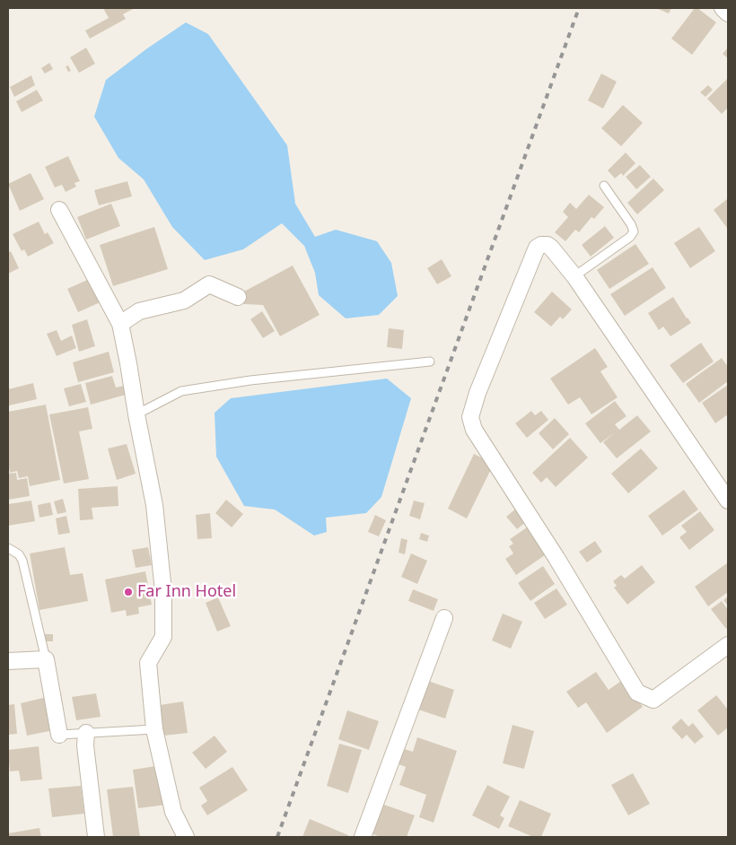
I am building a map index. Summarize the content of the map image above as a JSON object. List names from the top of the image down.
{
  "places": ["Far Inn Hotel"]
}
